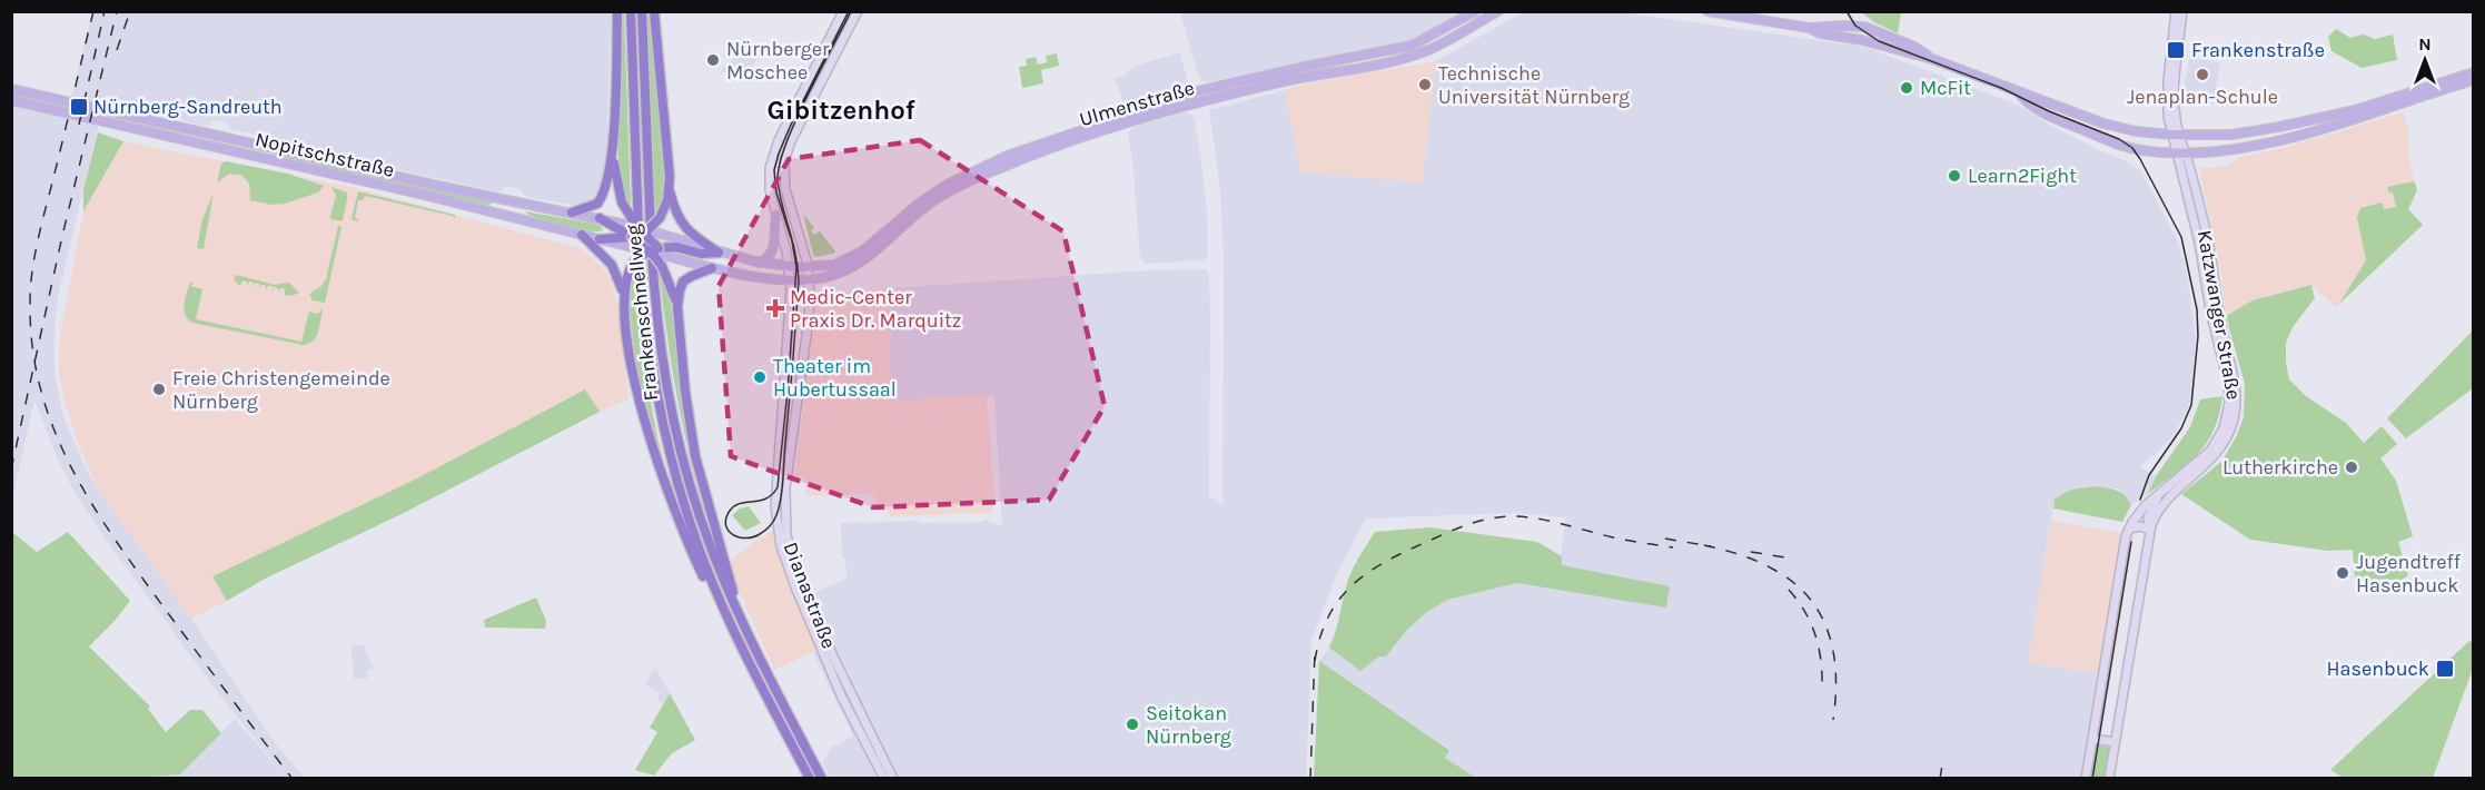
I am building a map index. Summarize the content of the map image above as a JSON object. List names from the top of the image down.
{
  "streets": {
    "highway": ["Frankenschnellweg"],
    "main road": [
      "Ulmenstraße",
      "Nopitschstraße",
      "Katzwanger Straße",
      "Dianastraße"
    ]
  },
  "crossings": [
    ["Ulmenstraße", "Dianastraße"]
  ],
  "districts": ["Gibitzenhof"],
  "places": {
    "transit": ["Frankenstraße", "Nürnberg-Sandreuth", "Hasenbuck"],
    "other": [
      "Nürnberger Moschee",
      "Jenaplan-Schule",
      "Technische Universität Nürnberg",
      "McFit",
      "Learn2Fight",
      "Theater im Hubertussaal",
      "Freie Christengemeinde Nürnberg",
      "Lutherkirche",
      "Jugendtreff Hasenbuck",
      "Seitokan Nürnberg"
    ],
    "health": ["Medic-Center Praxis Dr. Marquitz"]
  },
  "north": "top"
}
